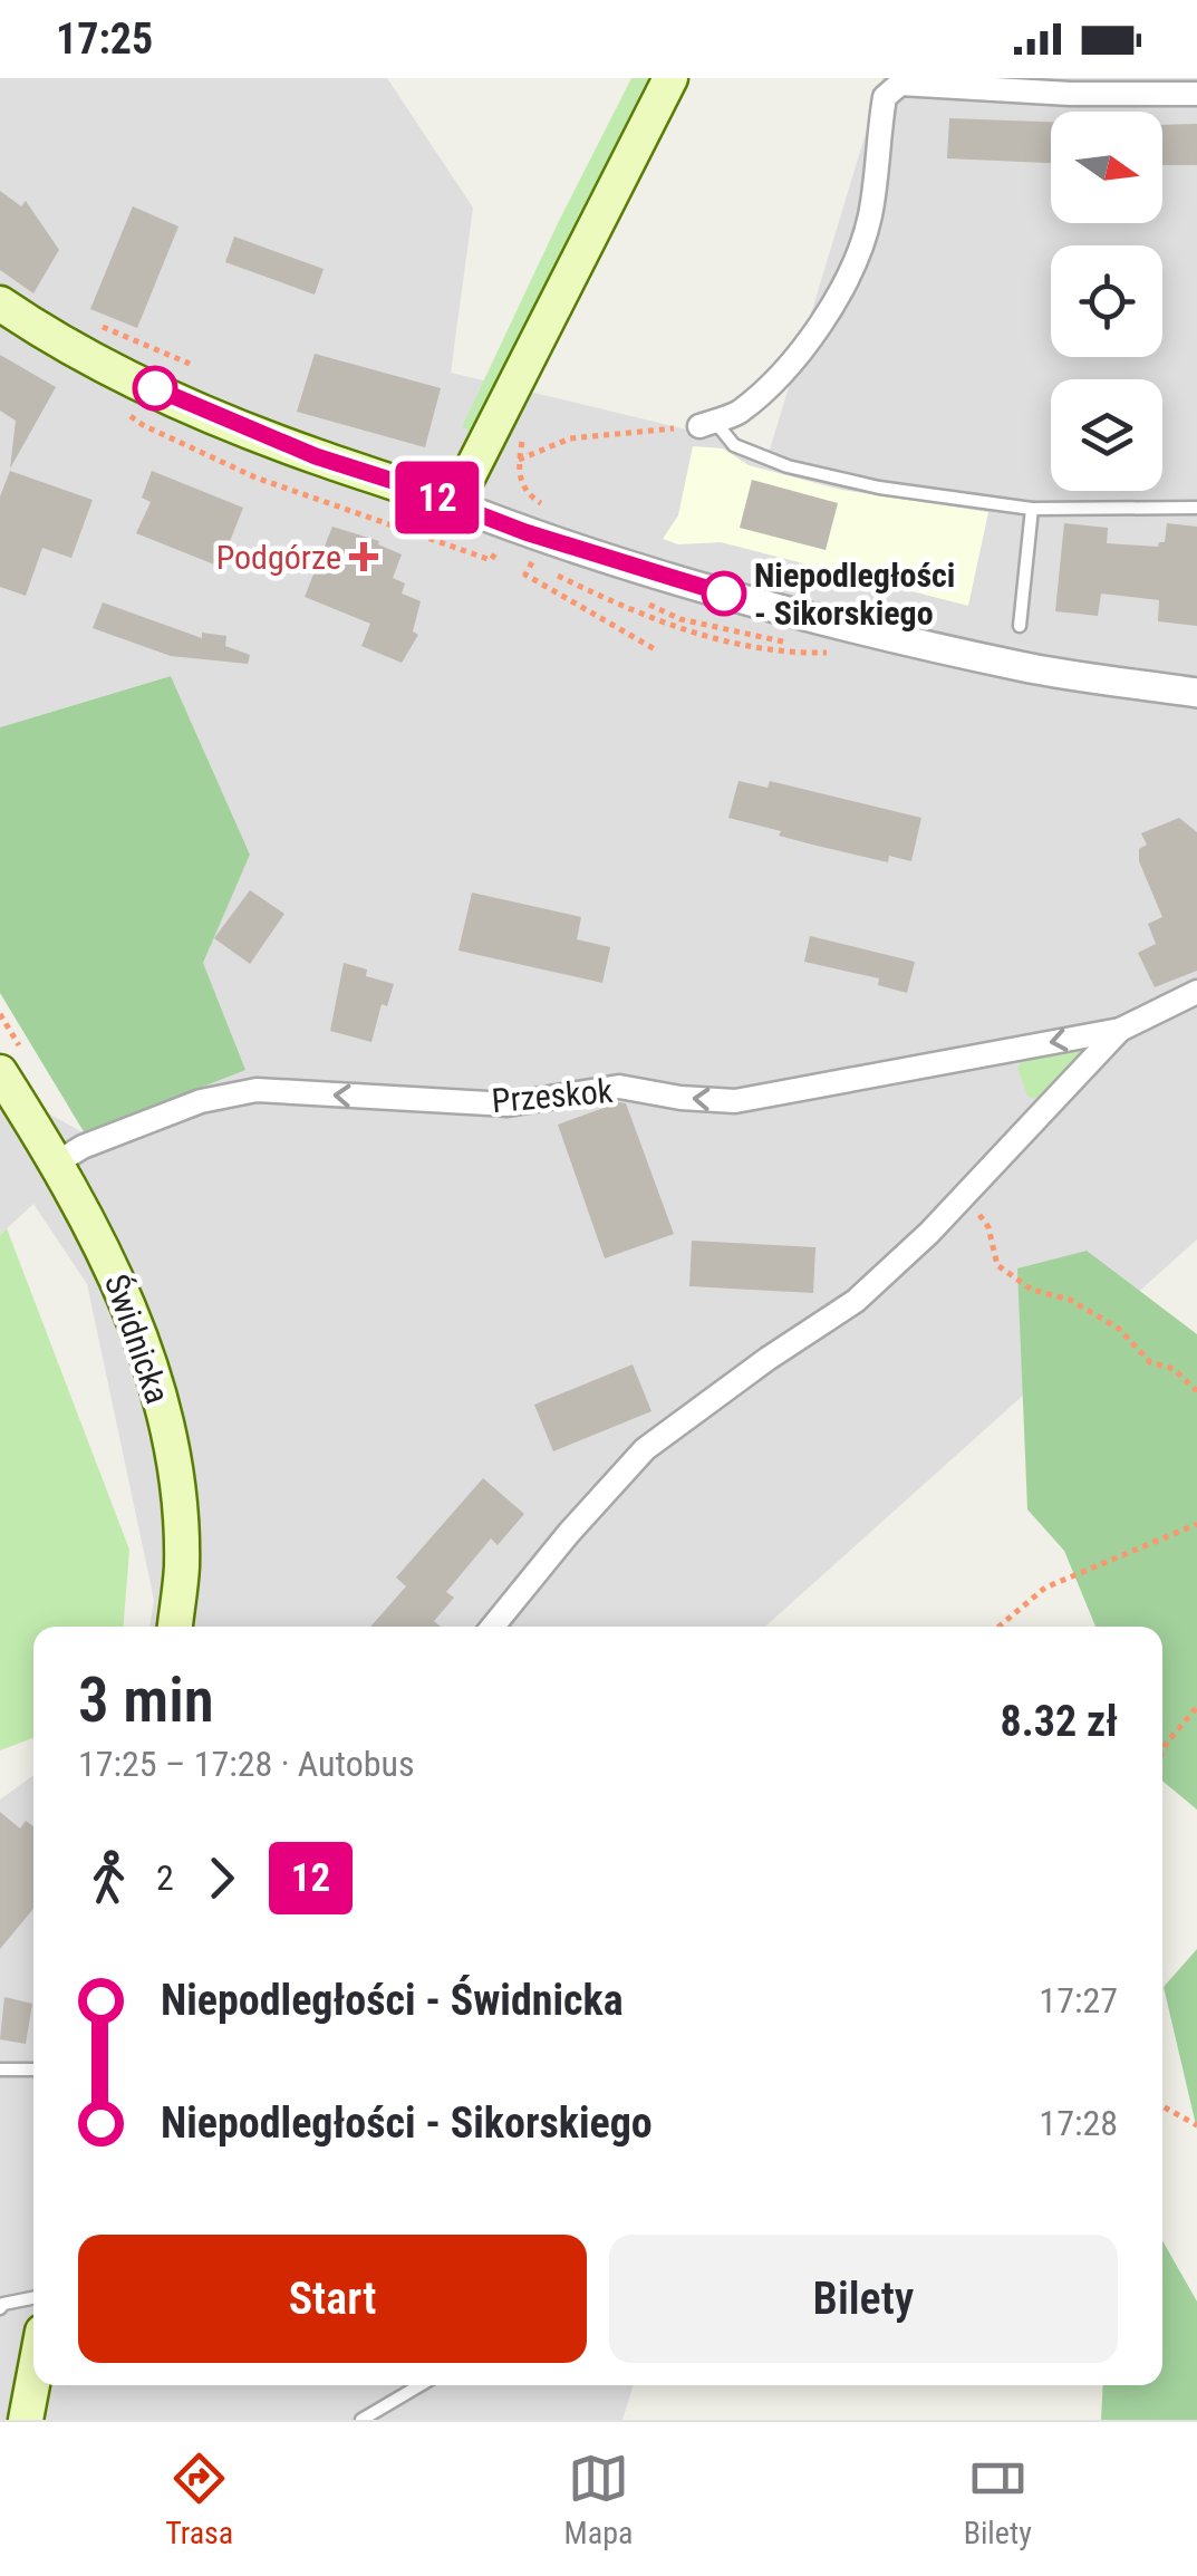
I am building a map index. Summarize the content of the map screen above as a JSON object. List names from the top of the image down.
{
  "streets": {
    "main road": ["Świdnicka"],
    "street": ["Przeskok"]
  },
  "crossings": [
    ["Przeskok", "Świdnicka"]
  ],
  "one_way": ["Przeskok"],
  "places": {
    "health": ["Podgórze"],
    "other": ["Niepodległości - Sikorskiego"]
  },
  "lines": ["bus line 12"],
  "north": "right",
  "page": {
    "status": "17:25",
    "on_map": "12",
    "heading": ["3 min", "17:25 – 17:28 · Autobus", "8.32 zł"],
    "legs": ["2", "12"],
    "list": [
      {
        "name": "Niepodległości - Świdnicka",
        "value": "17:27"
      },
      {
        "name": "Niepodległości - Sikorskiego",
        "value": "17:28"
      }
    ],
    "buttons": ["Start", "Bilety"],
    "tabs": ["Trasa", "Mapa", "Bilety"]
  }
}
